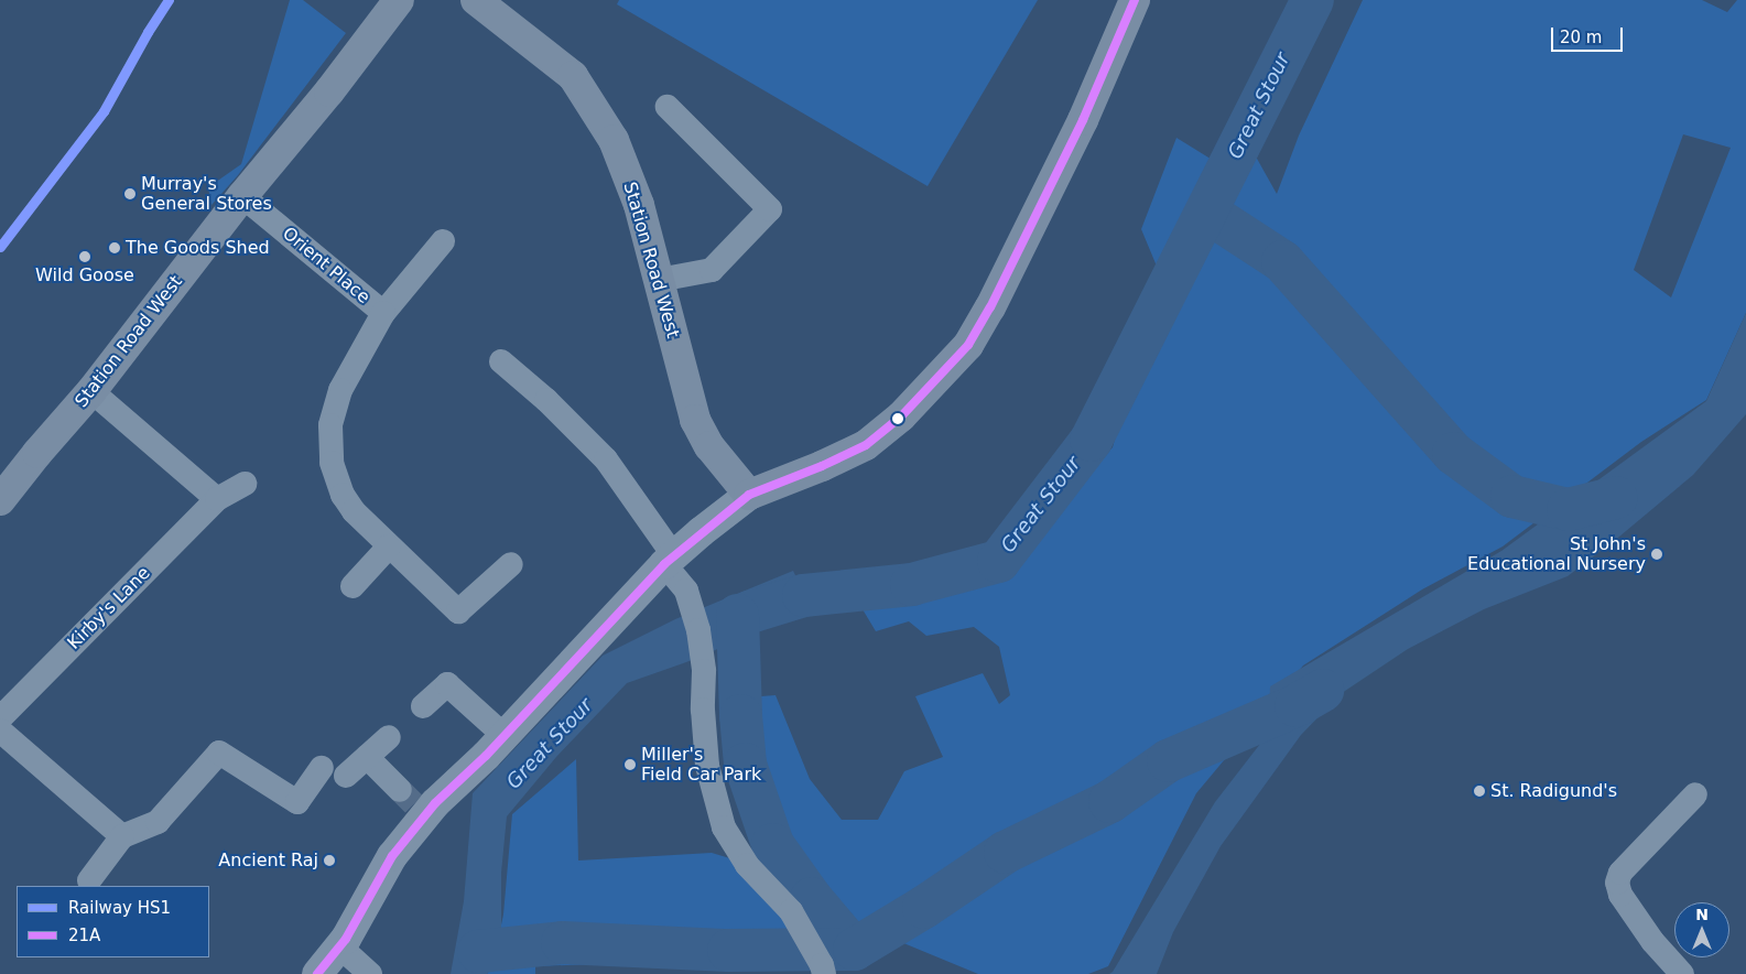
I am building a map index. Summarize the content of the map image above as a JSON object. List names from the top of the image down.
{
  "streets": {
    "main road": ["Station Road West"],
    "street": ["Orient Place", "Kirby's Lane"]
  },
  "crossings": [
    ["Station Road West", "Orient Place"]
  ],
  "water": ["Great Stour"],
  "places": [
    "Murray's General Stores",
    "The Goods Shed",
    "Wild Goose",
    "St John's Educational Nursery",
    "Miller's Field Car Park",
    "St. Radigund's",
    "Ancient Raj"
  ],
  "lines": ["rail line HS1", "transit line 21A"],
  "legend": ["Railway HS1", "21A"],
  "scale_bar": "20 m",
  "north": "top"
}
